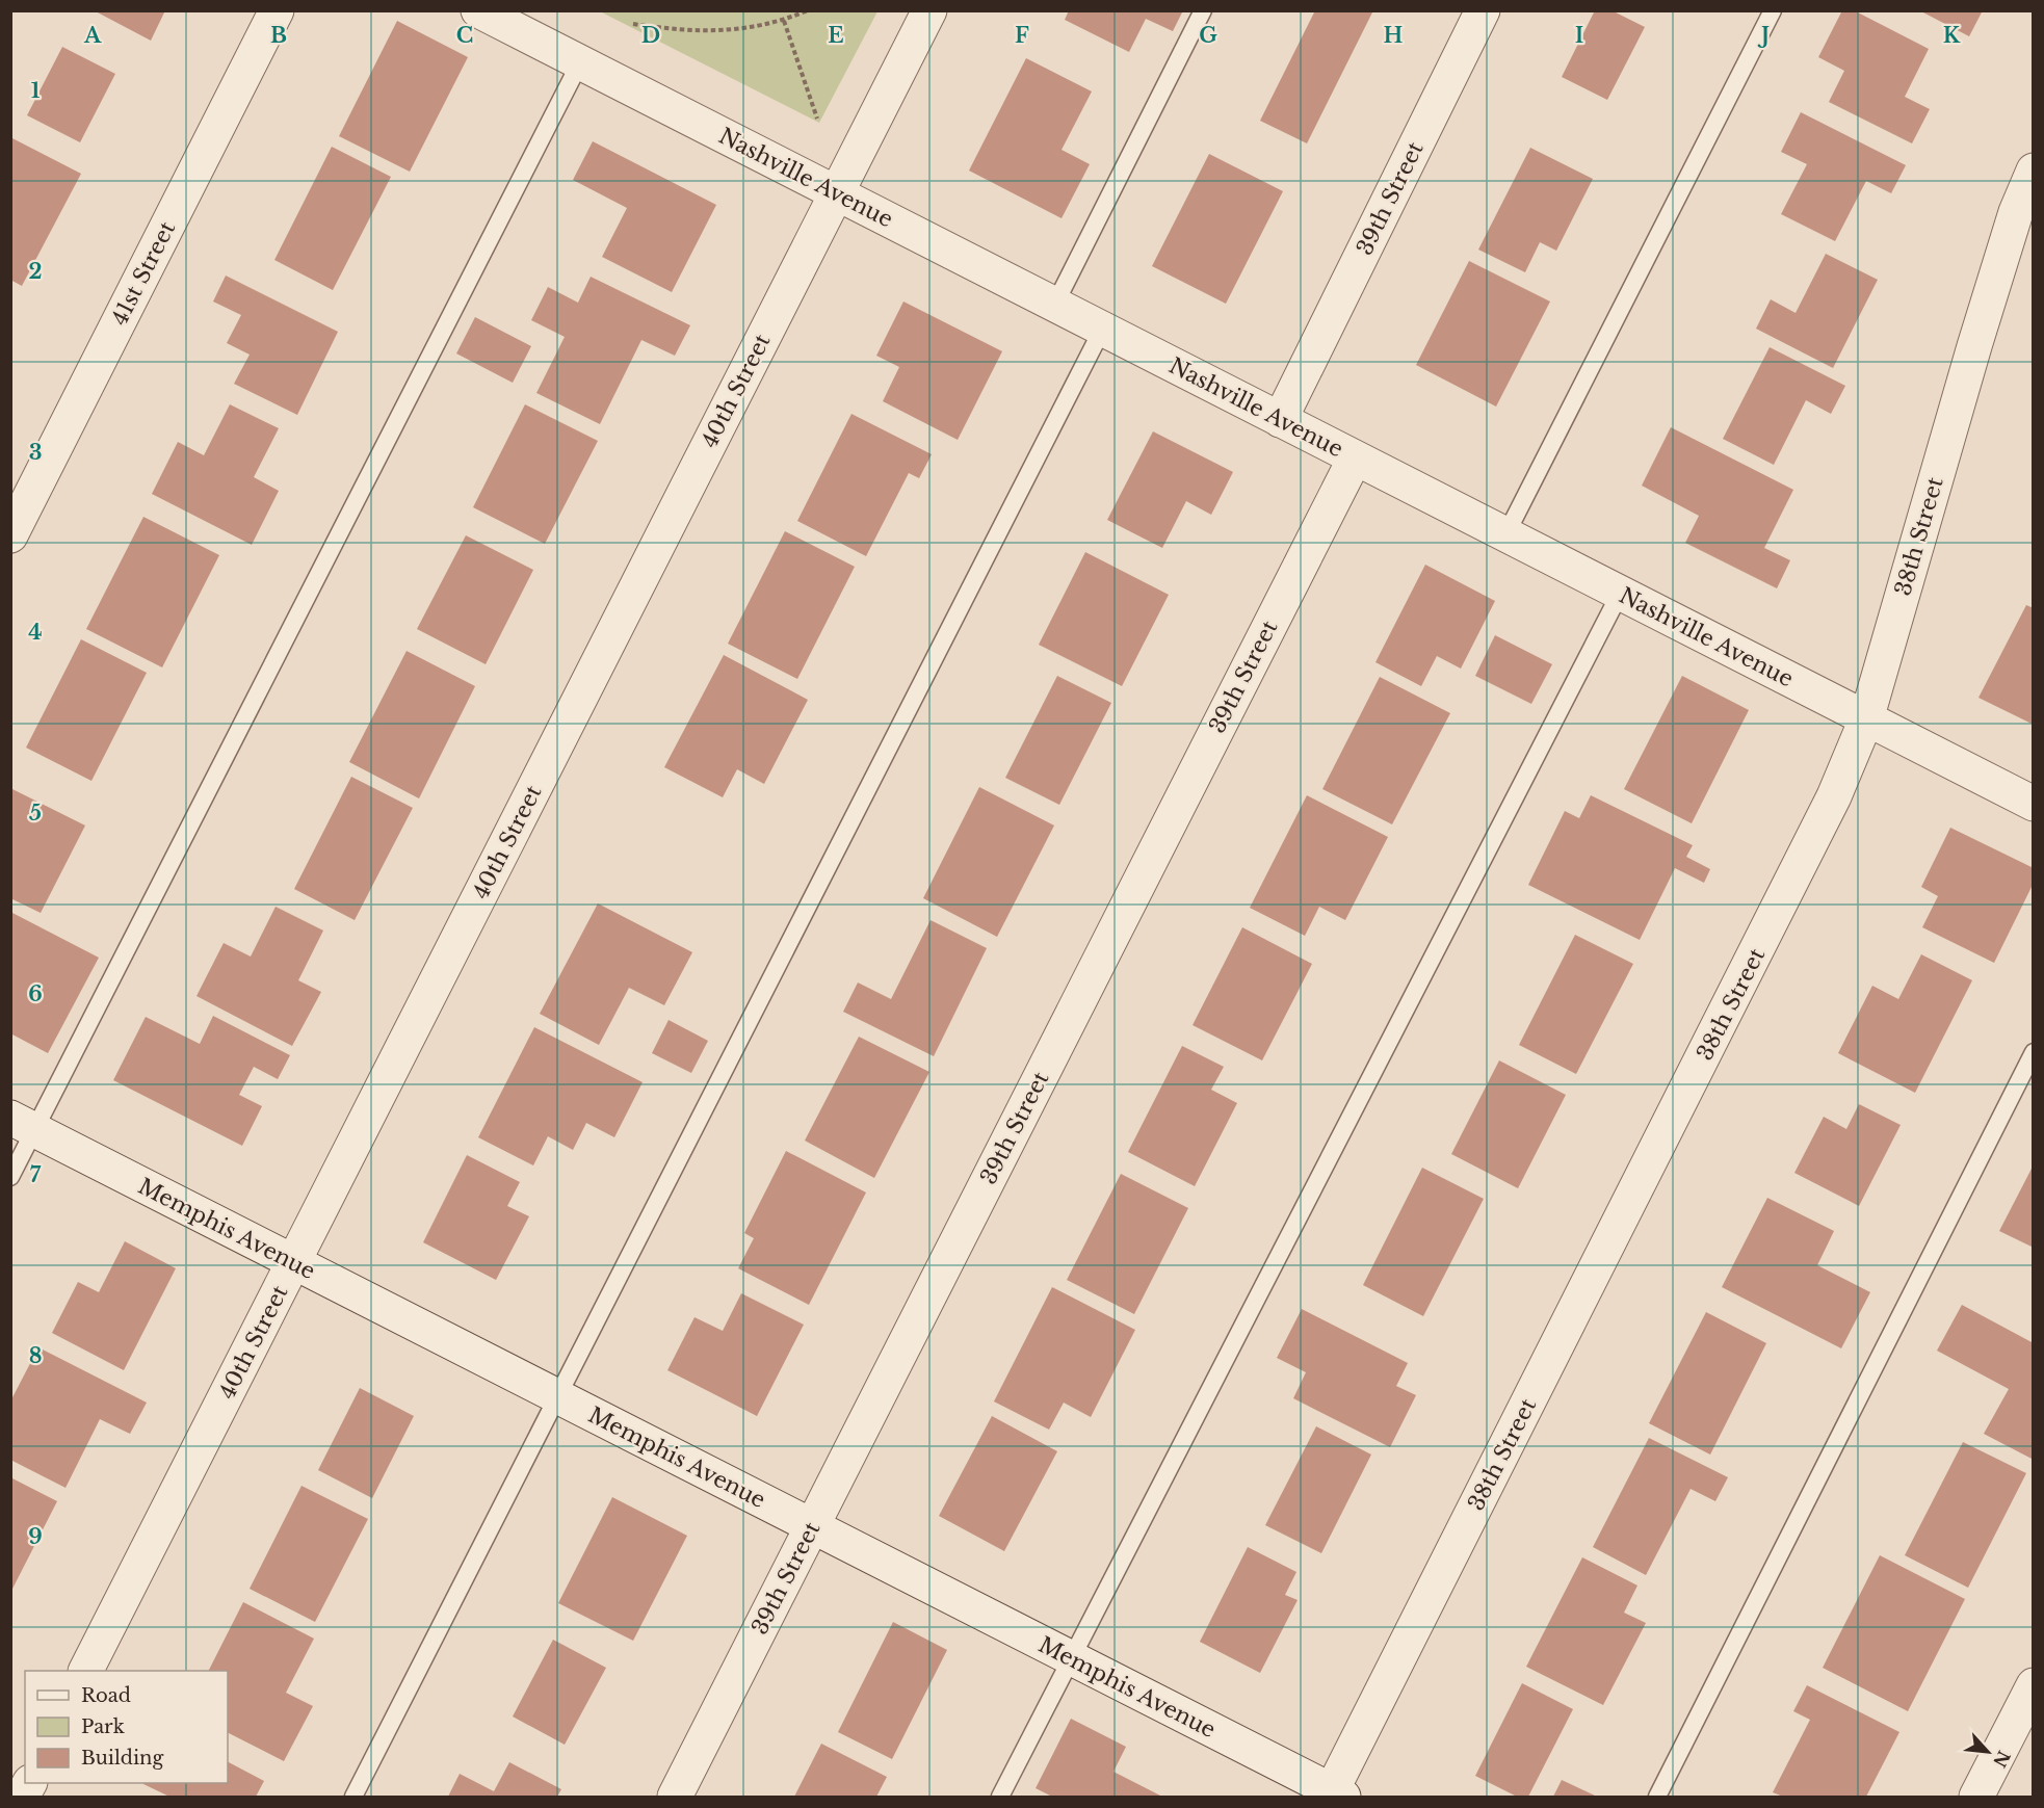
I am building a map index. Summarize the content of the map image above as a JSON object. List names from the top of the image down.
{
  "streets": {
    "street": [
      "Nashville Avenue",
      "39th Street",
      "41st Street",
      "40th Street",
      "38th Street",
      "Memphis Avenue"
    ]
  },
  "crossings": [
    ["Nashville Avenue", "39th Street"],
    ["Nashville Avenue", "40th Street"],
    ["Nashville Avenue", "38th Street"],
    ["39th Street", "Memphis Avenue"],
    ["40th Street", "Memphis Avenue"],
    ["38th Street", "Memphis Avenue"]
  ],
  "legend": ["Road", "Park", "Building"],
  "north": "bottom right",
  "grid": {
    "columns": [
      "A",
      "B",
      "C",
      "D",
      "E",
      "F",
      "G",
      "H",
      "I",
      "J",
      "K"
    ],
    "rows": [
      "1",
      "2",
      "3",
      "4",
      "5",
      "6",
      "7",
      "8",
      "9"
    ]
  }
}
